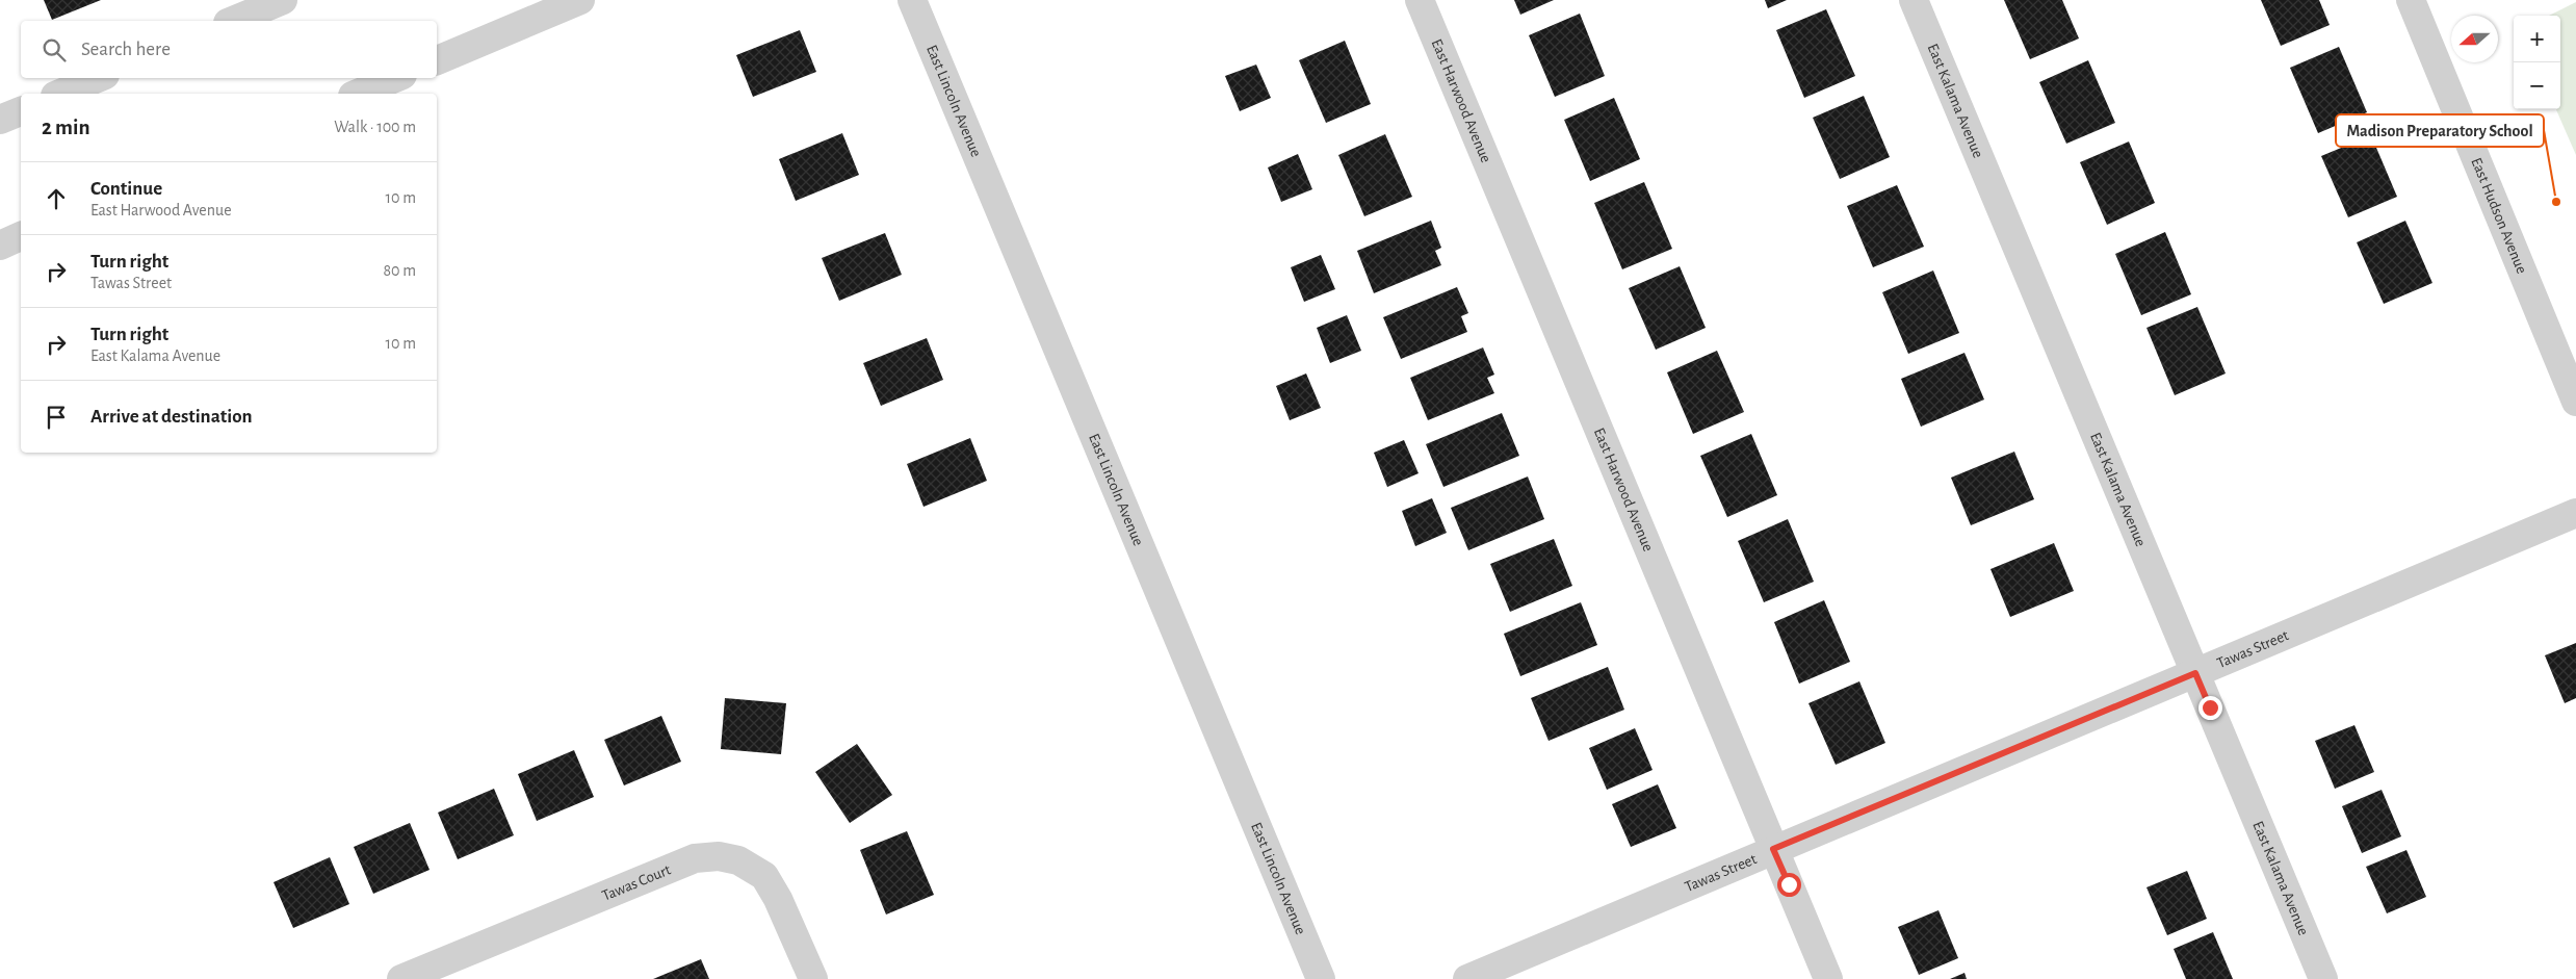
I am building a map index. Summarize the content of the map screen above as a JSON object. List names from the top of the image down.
{
  "streets": {
    "street": [
      "East Lincoln Avenue",
      "East Harwood Avenue",
      "East Kalama Avenue",
      "East Hudson Avenue",
      "Tawas Street",
      "Tawas Court"
    ]
  },
  "crossings": [
    ["East Harwood Avenue", "Tawas Street"],
    ["East Kalama Avenue", "Tawas Street"]
  ],
  "places": ["Madison Preparatory School"],
  "north": "left",
  "page": {
    "map_buttons": ["+", "−"],
    "search": "Search here",
    "heading": ["2 min", "Walk · 100 m"],
    "list": [
      ["Continue", "East Harwood Avenue", "10 m"],
      ["Turn right", "Tawas Street", "80 m"],
      ["Turn right", "East Kalama Avenue", "10 m"],
      "Arrive at destination"
    ]
  }
}
